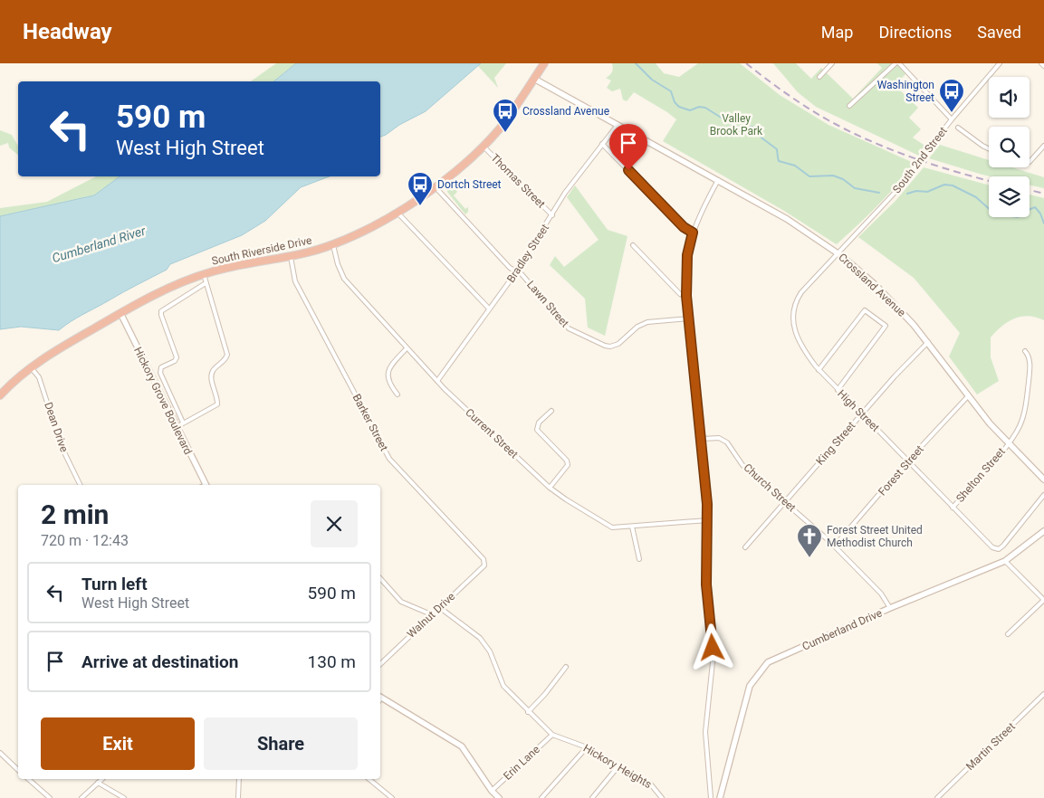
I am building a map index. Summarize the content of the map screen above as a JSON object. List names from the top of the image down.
{
  "streets": {
    "highway": ["South Riverside Drive"],
    "main road": ["Crossland Avenue", "Hickory Grove Boulevard", "Cumberland Drive"],
    "street": [
      "South 2nd Street",
      "Thomas Street",
      "Bradley Street",
      "Lawn Street",
      "High Street",
      "Barker Street",
      "Dean Drive",
      "Current Street",
      "King Street",
      "Forest Street",
      "Shelton Street",
      "Church Street",
      "Walnut Drive",
      "Martin Street",
      "Erin Lane",
      "Hickory Heights"
    ]
  },
  "crossings": [
    ["South 2nd Street", "Crossland Avenue"],
    ["South 2nd Street", "High Street"],
    ["Thomas Street", "South Riverside Drive"],
    ["Thomas Street", "Bradley Street"],
    ["South Riverside Drive", "Crossland Avenue"],
    ["South Riverside Drive", "Lawn Street"],
    ["South Riverside Drive", "Hickory Grove Boulevard"],
    ["South Riverside Drive", "Barker Street"],
    ["South Riverside Drive", "Dean Drive"],
    ["South Riverside Drive", "Current Street"],
    ["Bradley Street", "Crossland Avenue"],
    ["Bradley Street", "Lawn Street"],
    ["Bradley Street", "Current Street"],
    ["Crossland Avenue", "High Street"],
    ["Crossland Avenue", "King Street"],
    ["Crossland Avenue", "Forest Street"],
    ["Crossland Avenue", "Shelton Street"],
    ["High Street", "King Street"],
    ["High Street", "Forest Street"],
    ["High Street", "Shelton Street"],
    ["Barker Street", "Walnut Drive"],
    ["King Street", "Church Street"],
    ["Forest Street", "Church Street"],
    ["Church Street", "Cumberland Drive"],
    ["Walnut Drive", "Hickory Heights"],
    ["Erin Lane", "Hickory Heights"]
  ],
  "water": ["Cumberland River"],
  "parks": ["Valley Brook Park"],
  "places": {
    "bus stop": ["Washington Street", "Crossland Avenue", "Dortch Street"],
    "church": ["Forest Street United Methodist Church"]
  },
  "page": {
    "header": "Headway",
    "nav": ["Map", "Directions", "Saved"],
    "turn": ["590 m", "West High Street"],
    "heading": ["2 min", "720 m · 12:43"],
    "list": [
      {
        "name": "Turn left",
        "note": "West High Street",
        "value": "590 m"
      },
      {
        "name": "Arrive at destination",
        "value": "130 m"
      }
    ],
    "buttons": ["Exit", "Share"]
  }
}
